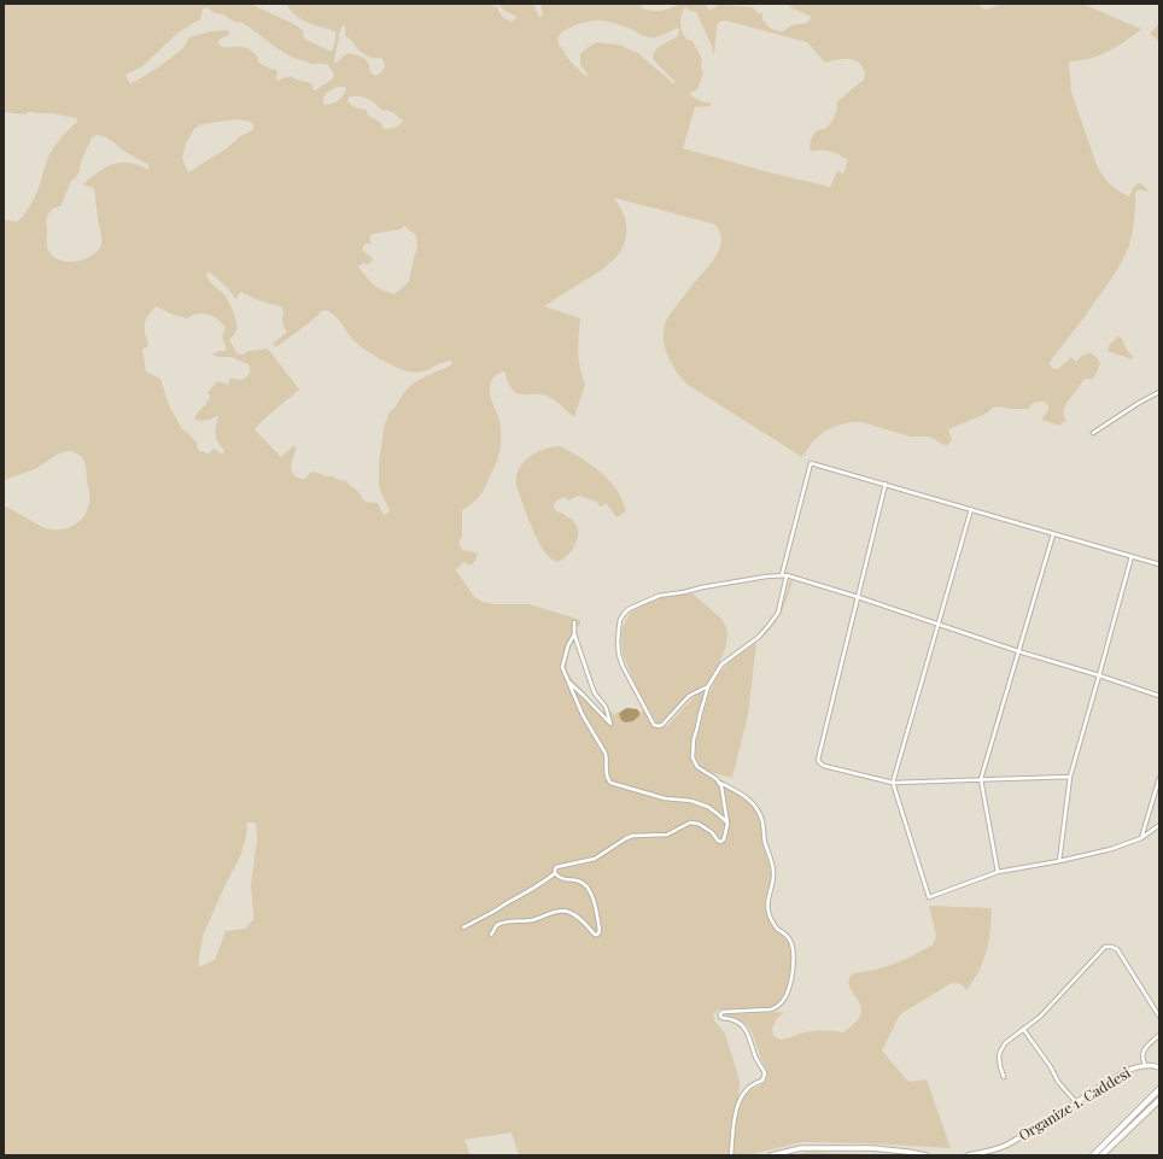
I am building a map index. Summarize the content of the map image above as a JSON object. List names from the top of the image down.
{
  "streets": {
    "street": ["Organize 1. Caddesi"]
  }
}
